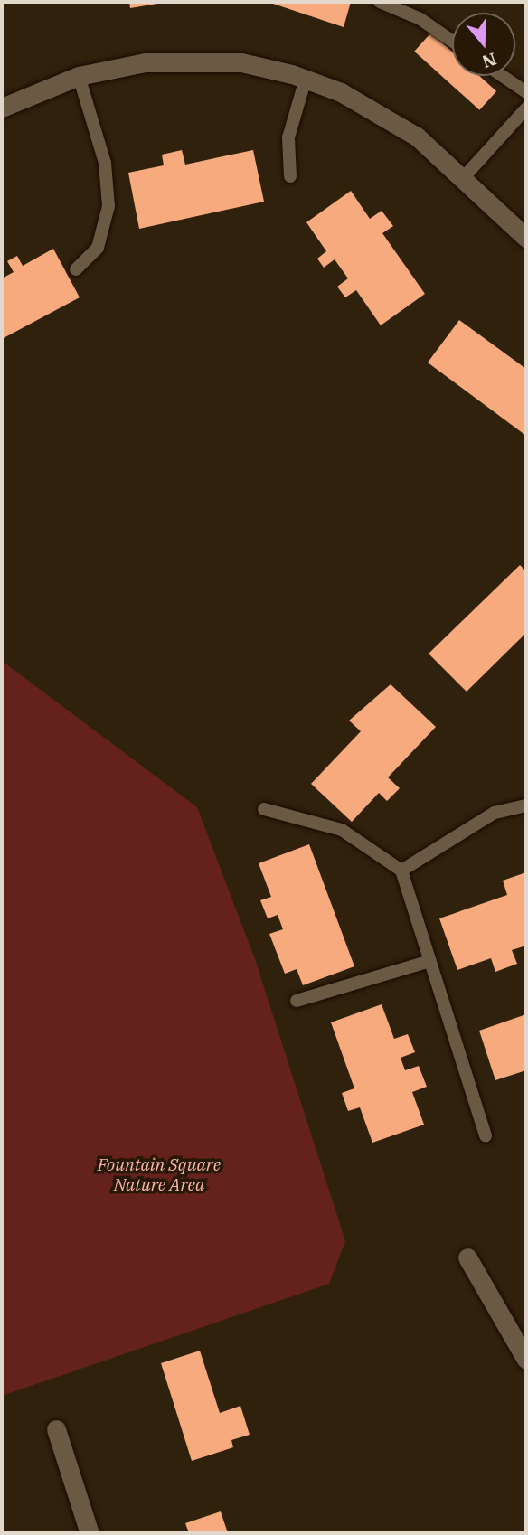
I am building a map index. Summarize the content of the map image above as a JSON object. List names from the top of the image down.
{
  "parks": ["Fountain Square Nature Area"],
  "north": "bottom"
}
